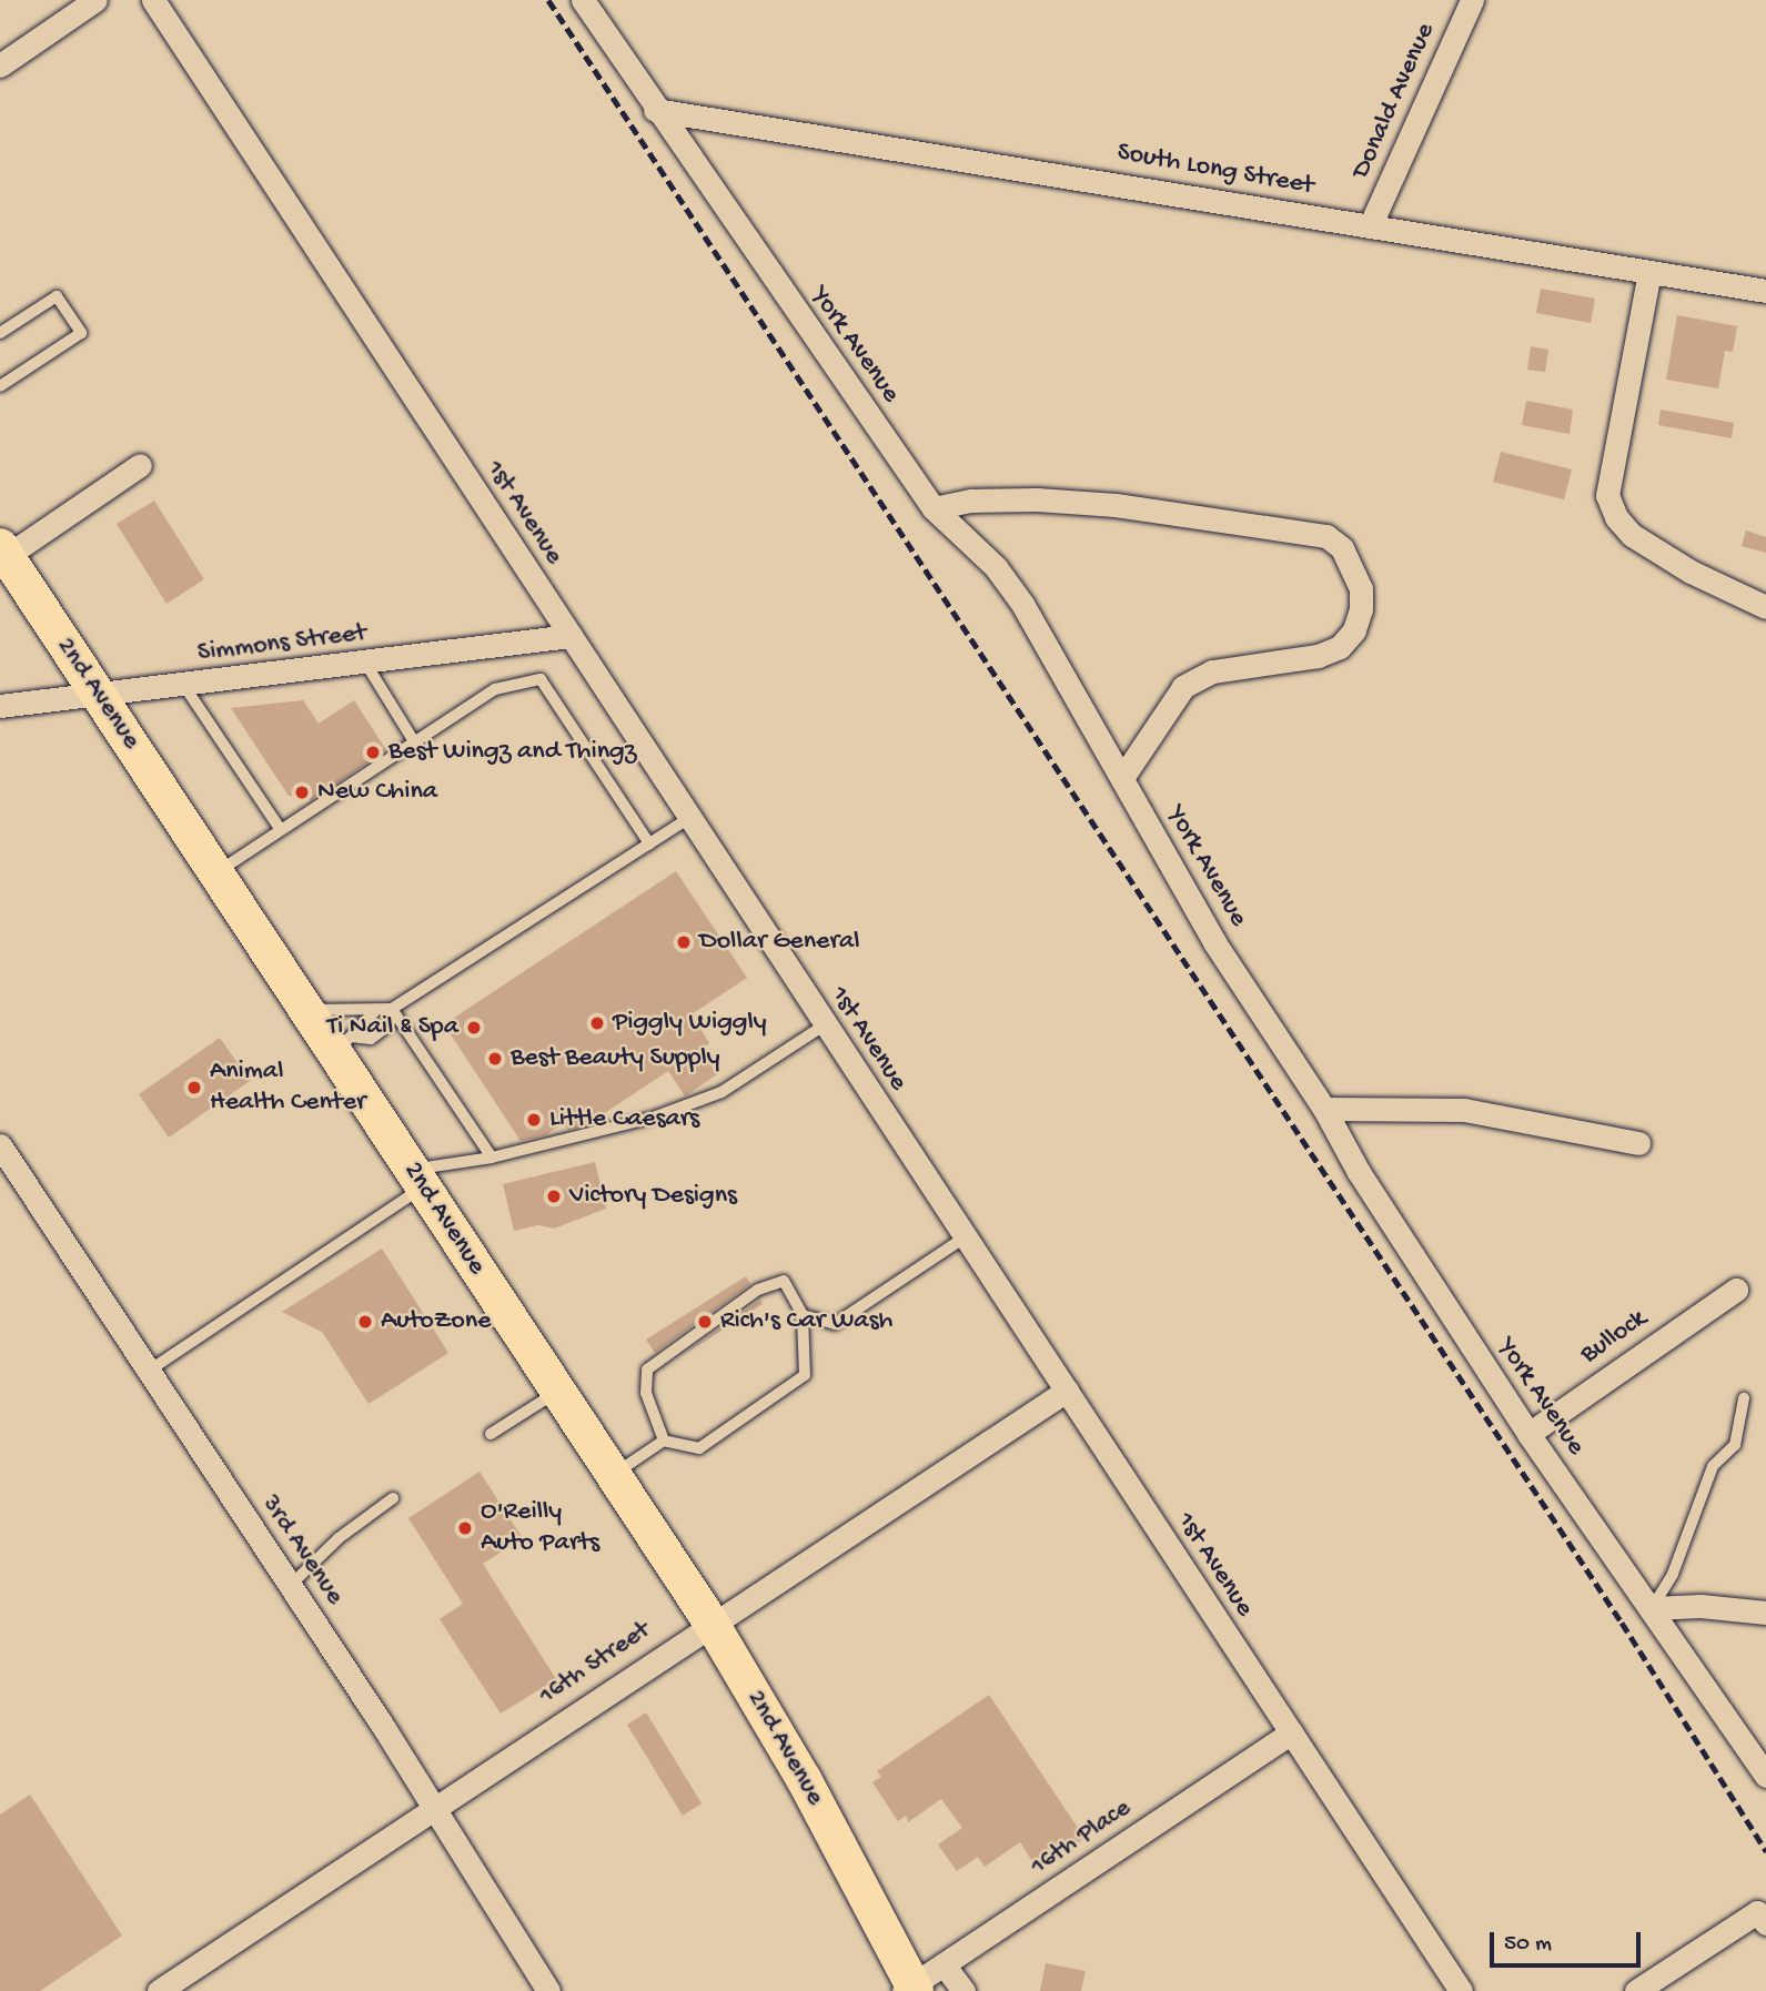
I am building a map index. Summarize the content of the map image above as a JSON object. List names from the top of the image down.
{
  "streets": {
    "main road": ["2nd Avenue"],
    "street": [
      "Donald Avenue",
      "South Long Street",
      "York Avenue",
      "1st Avenue",
      "Simmons Street",
      "Bullock",
      "3rd Avenue",
      "16th Street",
      "16th Place"
    ]
  },
  "crossings": [
    ["Donald Avenue", "South Long Street"],
    ["South Long Street", "York Avenue"],
    ["York Avenue", "Bullock"],
    ["1st Avenue", "Simmons Street"],
    ["1st Avenue", "16th Street"],
    ["1st Avenue", "16th Place"],
    ["Simmons Street", "2nd Avenue"],
    ["2nd Avenue", "16th Street"],
    ["2nd Avenue", "16th Place"],
    ["3rd Avenue", "16th Street"]
  ],
  "places": [
    "Best Wingz and Thingz",
    "New China",
    "Dollar General",
    "Piggly Wiggly",
    "Ti Nail & Spa",
    "Best Beauty Supply",
    "Animal Health Center",
    "Little Caesars",
    "Victory Designs",
    "AutoZone",
    "Rich's Car Wash",
    "O'Reilly Auto Parts"
  ],
  "scale_bar": "50 m"
}
